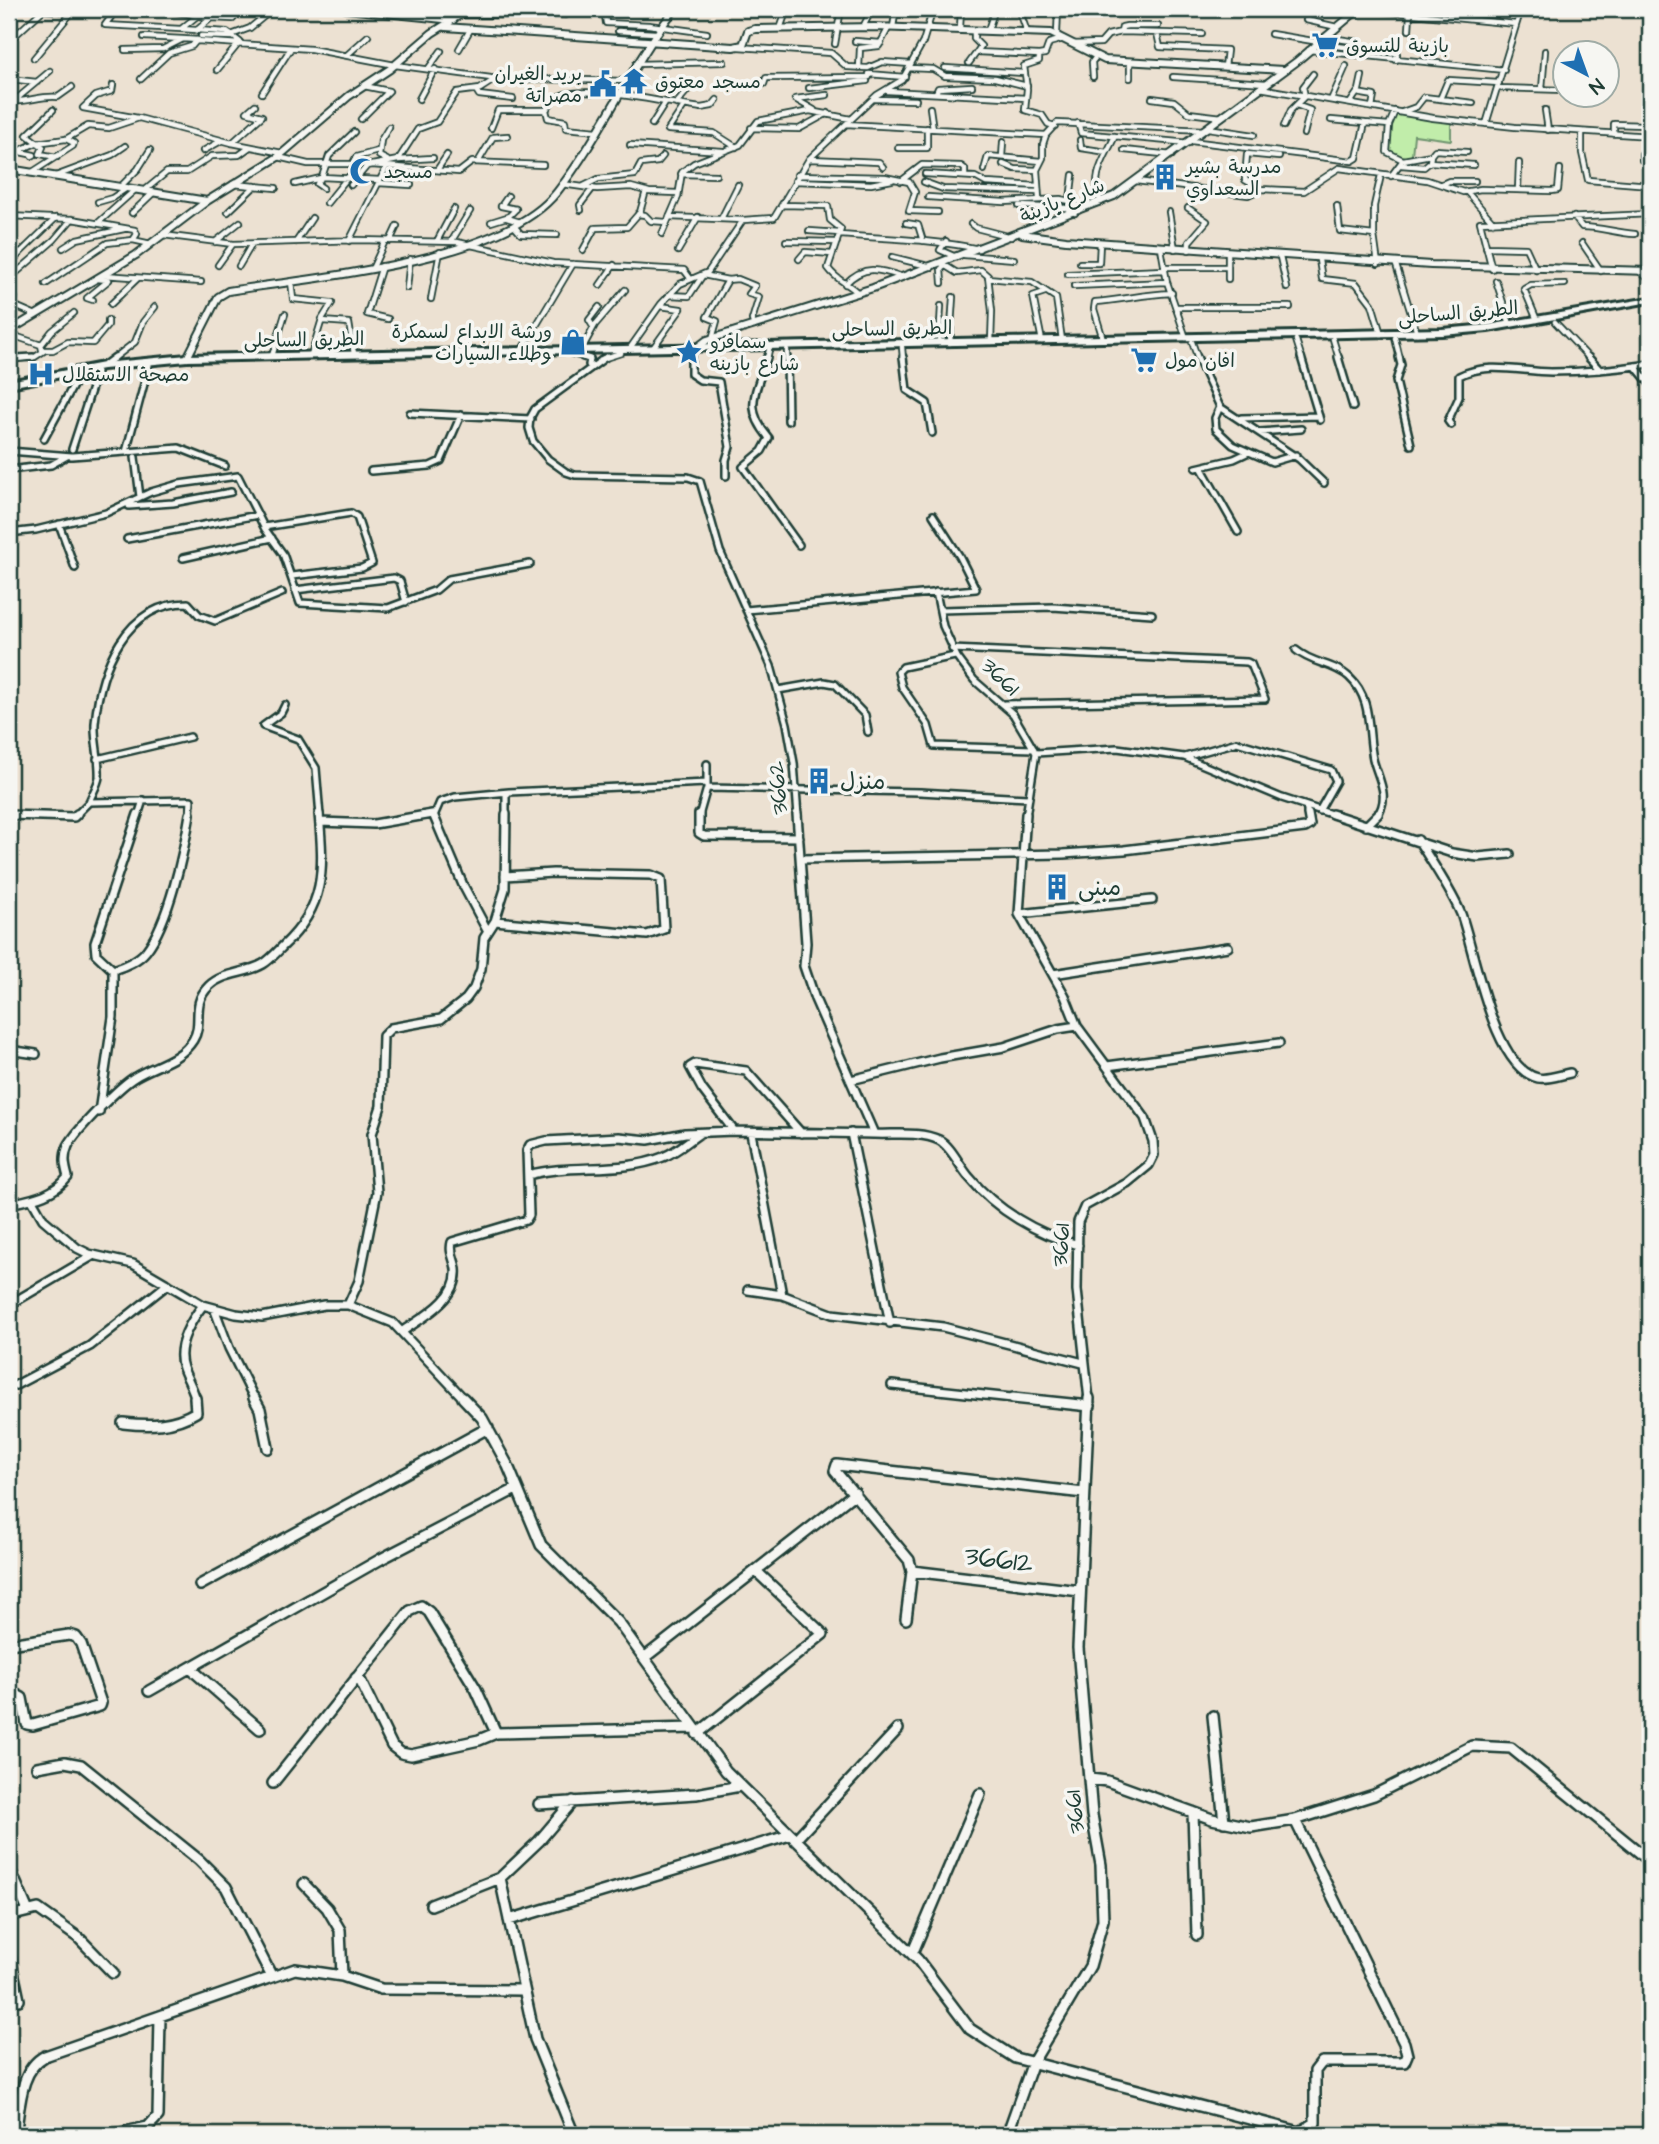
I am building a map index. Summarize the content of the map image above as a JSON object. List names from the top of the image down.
{
  "streets": {
    "highway": ["الطريق الساحلى"],
    "street": [
      "شارع بازينة",
      "3661",
      "3662",
      "36612"
    ]
  },
  "crossings": [
    ["شارع بازينة", "الطريق الساحلى"],
    ["3661", "36612"]
  ],
  "places": {
    "supermarket": ["بازينة للتسوق", "افان مول"],
    "temple": ["مسجد معتوق"],
    "public building": ["بريد الغيران مصراتة"],
    "mosque": ["مسجد"],
    "building": ["مدرسة بشير السعداوي", "منزل", "مبنى"],
    "shop": ["ورشة الابداع لسمكرة وطلاء السيارات"],
    "place": ["سمافرو شارع بازينه"],
    "hospital": ["مصحة الاستقلال"]
  },
  "north": "bottom right"
}
